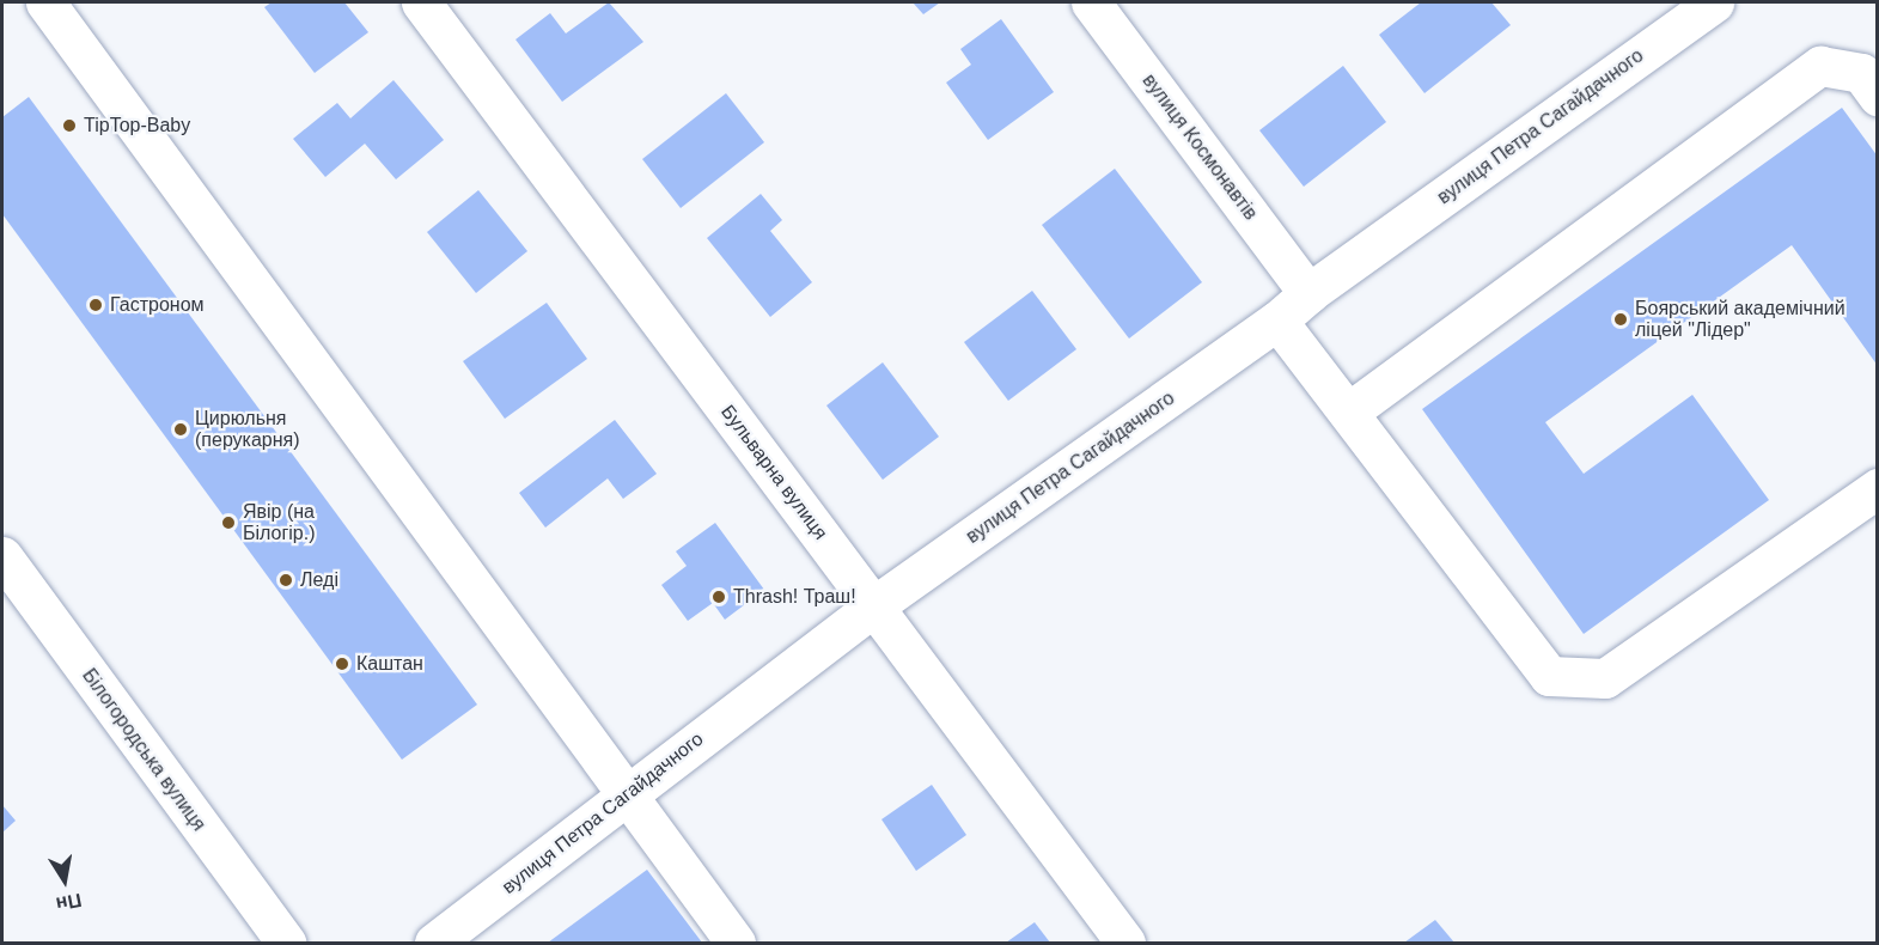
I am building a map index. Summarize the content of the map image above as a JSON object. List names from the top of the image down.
{
  "streets": {
    "street": [
      "вулиця Петра Сагайдачного",
      "вулиця Космонавтів",
      "Бульварна вулиця",
      "Білогородська вулиця"
    ]
  },
  "crossings": [
    ["вулиця Петра Сагайдачного", "вулиця Космонавтів"],
    ["вулиця Петра Сагайдачного", "Бульварна вулиця"]
  ],
  "places": [
    "TipTop-Baby",
    "Гастроном",
    "Боярський академічний ліцей \"Лідер\"",
    "Цирюльня (перукарня)",
    "Явір (на Білогір.)",
    "Леді",
    "Thrash! Траш!",
    "Каштан"
  ],
  "north": "bottom"
}
